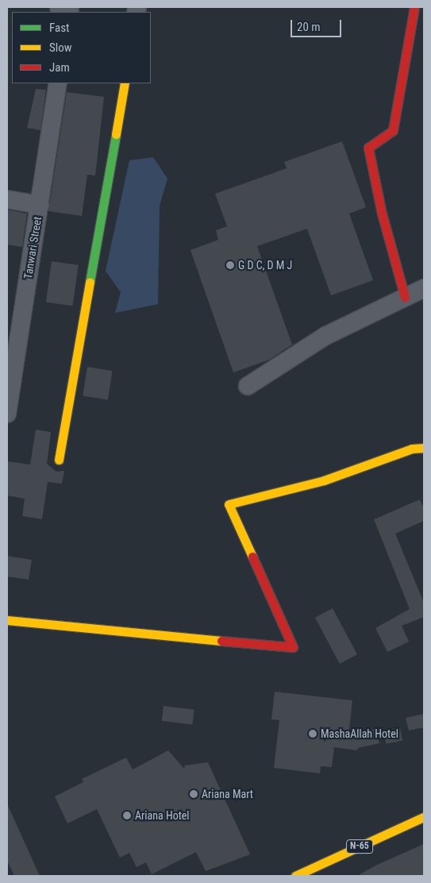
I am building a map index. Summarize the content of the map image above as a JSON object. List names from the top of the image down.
{
  "streets": {
    "main road": ["N-65"],
    "street": ["Tanwari Street"]
  },
  "places": [
    "G D C, D M J",
    "MashaAllah Hotel",
    "Ariana Mart",
    "Ariana Hotel"
  ],
  "legend": ["Fast", "Slow", "Jam"],
  "scale_bar": "20 m"
}
